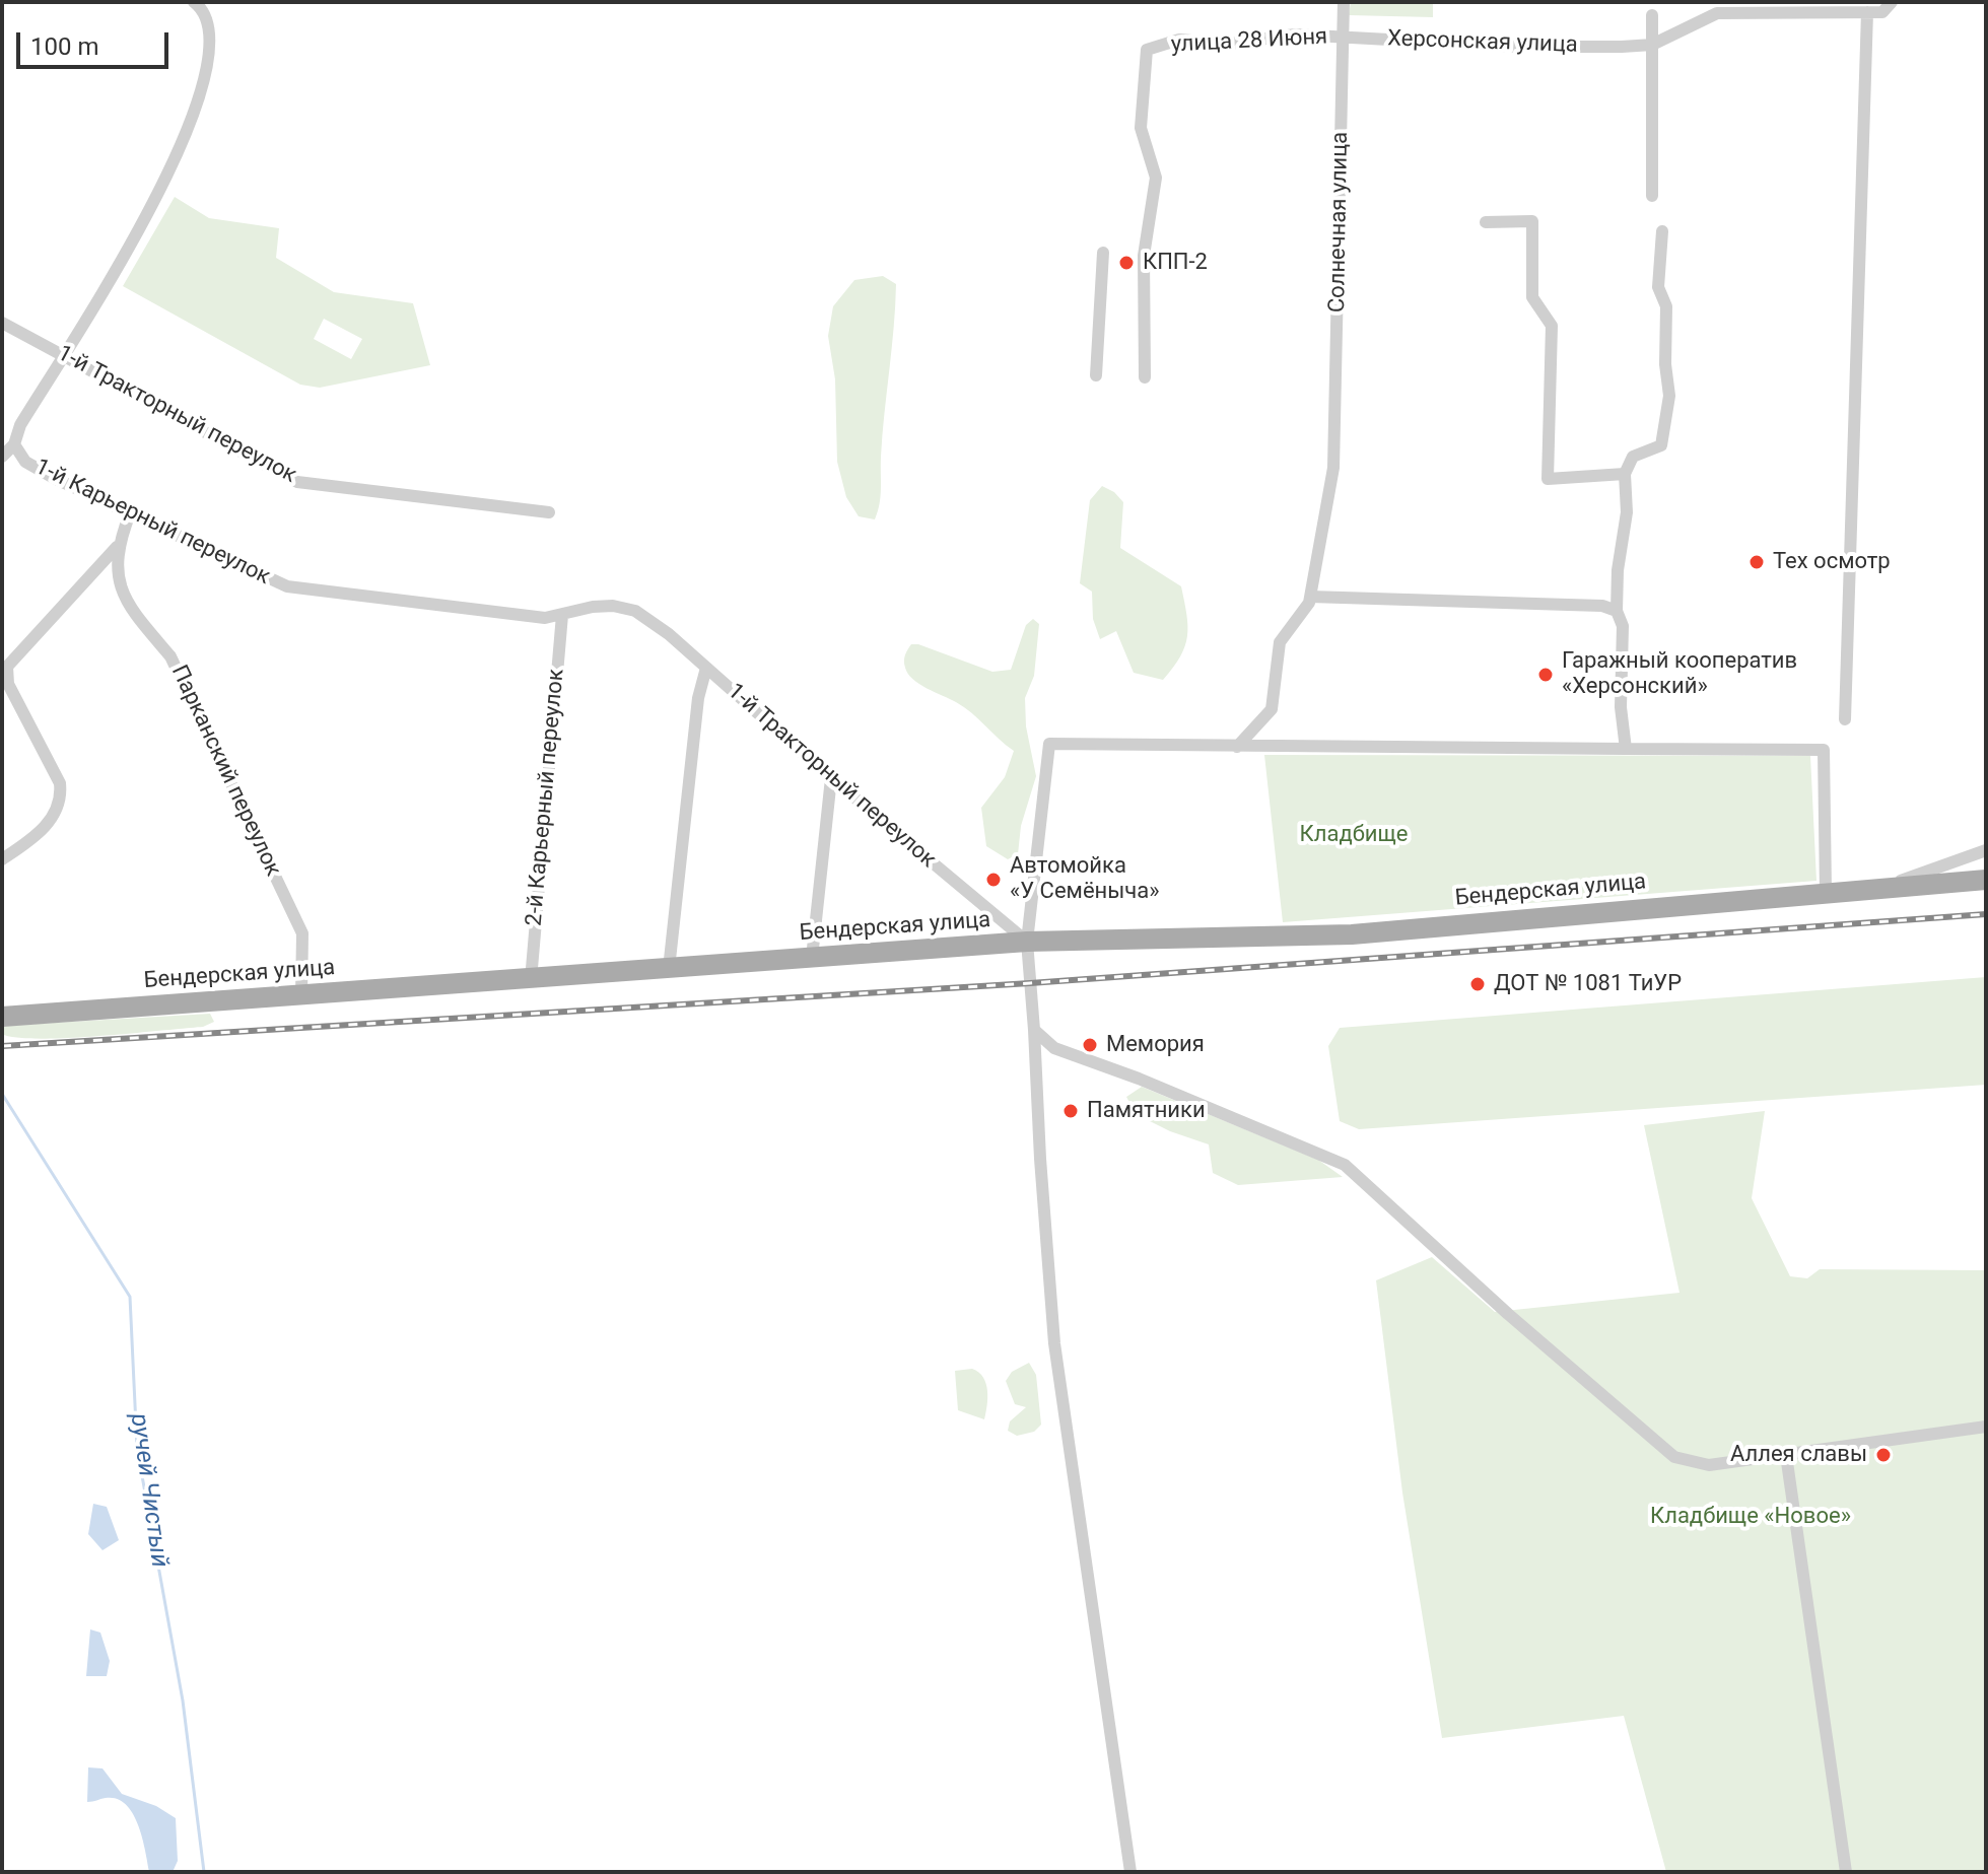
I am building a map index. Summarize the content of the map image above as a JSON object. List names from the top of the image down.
{
  "streets": {
    "main road": ["Бендерская улица"],
    "street": [
      "улица 28 Июня",
      "Херсонская улица",
      "Солнечная улица",
      "1-й Тракторный переулок",
      "1-й Карьерный переулок",
      "Парканский переулок",
      "2-й Карьерный переулок"
    ]
  },
  "crossings": [
    ["улица 28 Июня", "Херсонская улица"],
    ["улица 28 Июня", "Солнечная улица"],
    ["Херсонская улица", "Солнечная улица"],
    ["1-й Тракторный переулок", "1-й Карьерный переулок"],
    ["1-й Тракторный переулок", "Бендерская улица"],
    ["1-й Карьерный переулок", "Парканский переулок"],
    ["1-й Карьерный переулок", "2-й Карьерный переулок"],
    ["Парканский переулок", "Бендерская улица"],
    ["2-й Карьерный переулок", "Бендерская улица"]
  ],
  "water": ["ручей Чистый"],
  "parks": ["Кладбище", "Кладбище «Новое»"],
  "places": [
    "КПП-2",
    "Тех осмотр",
    "Гаражный кооператив «Херсонский»",
    "Автомойка «У Семёныча»",
    "ДОТ № 1081 ТиУР",
    "Мемория",
    "Памятники",
    "Аллея славы"
  ],
  "scale_bar": "100 m"
}
